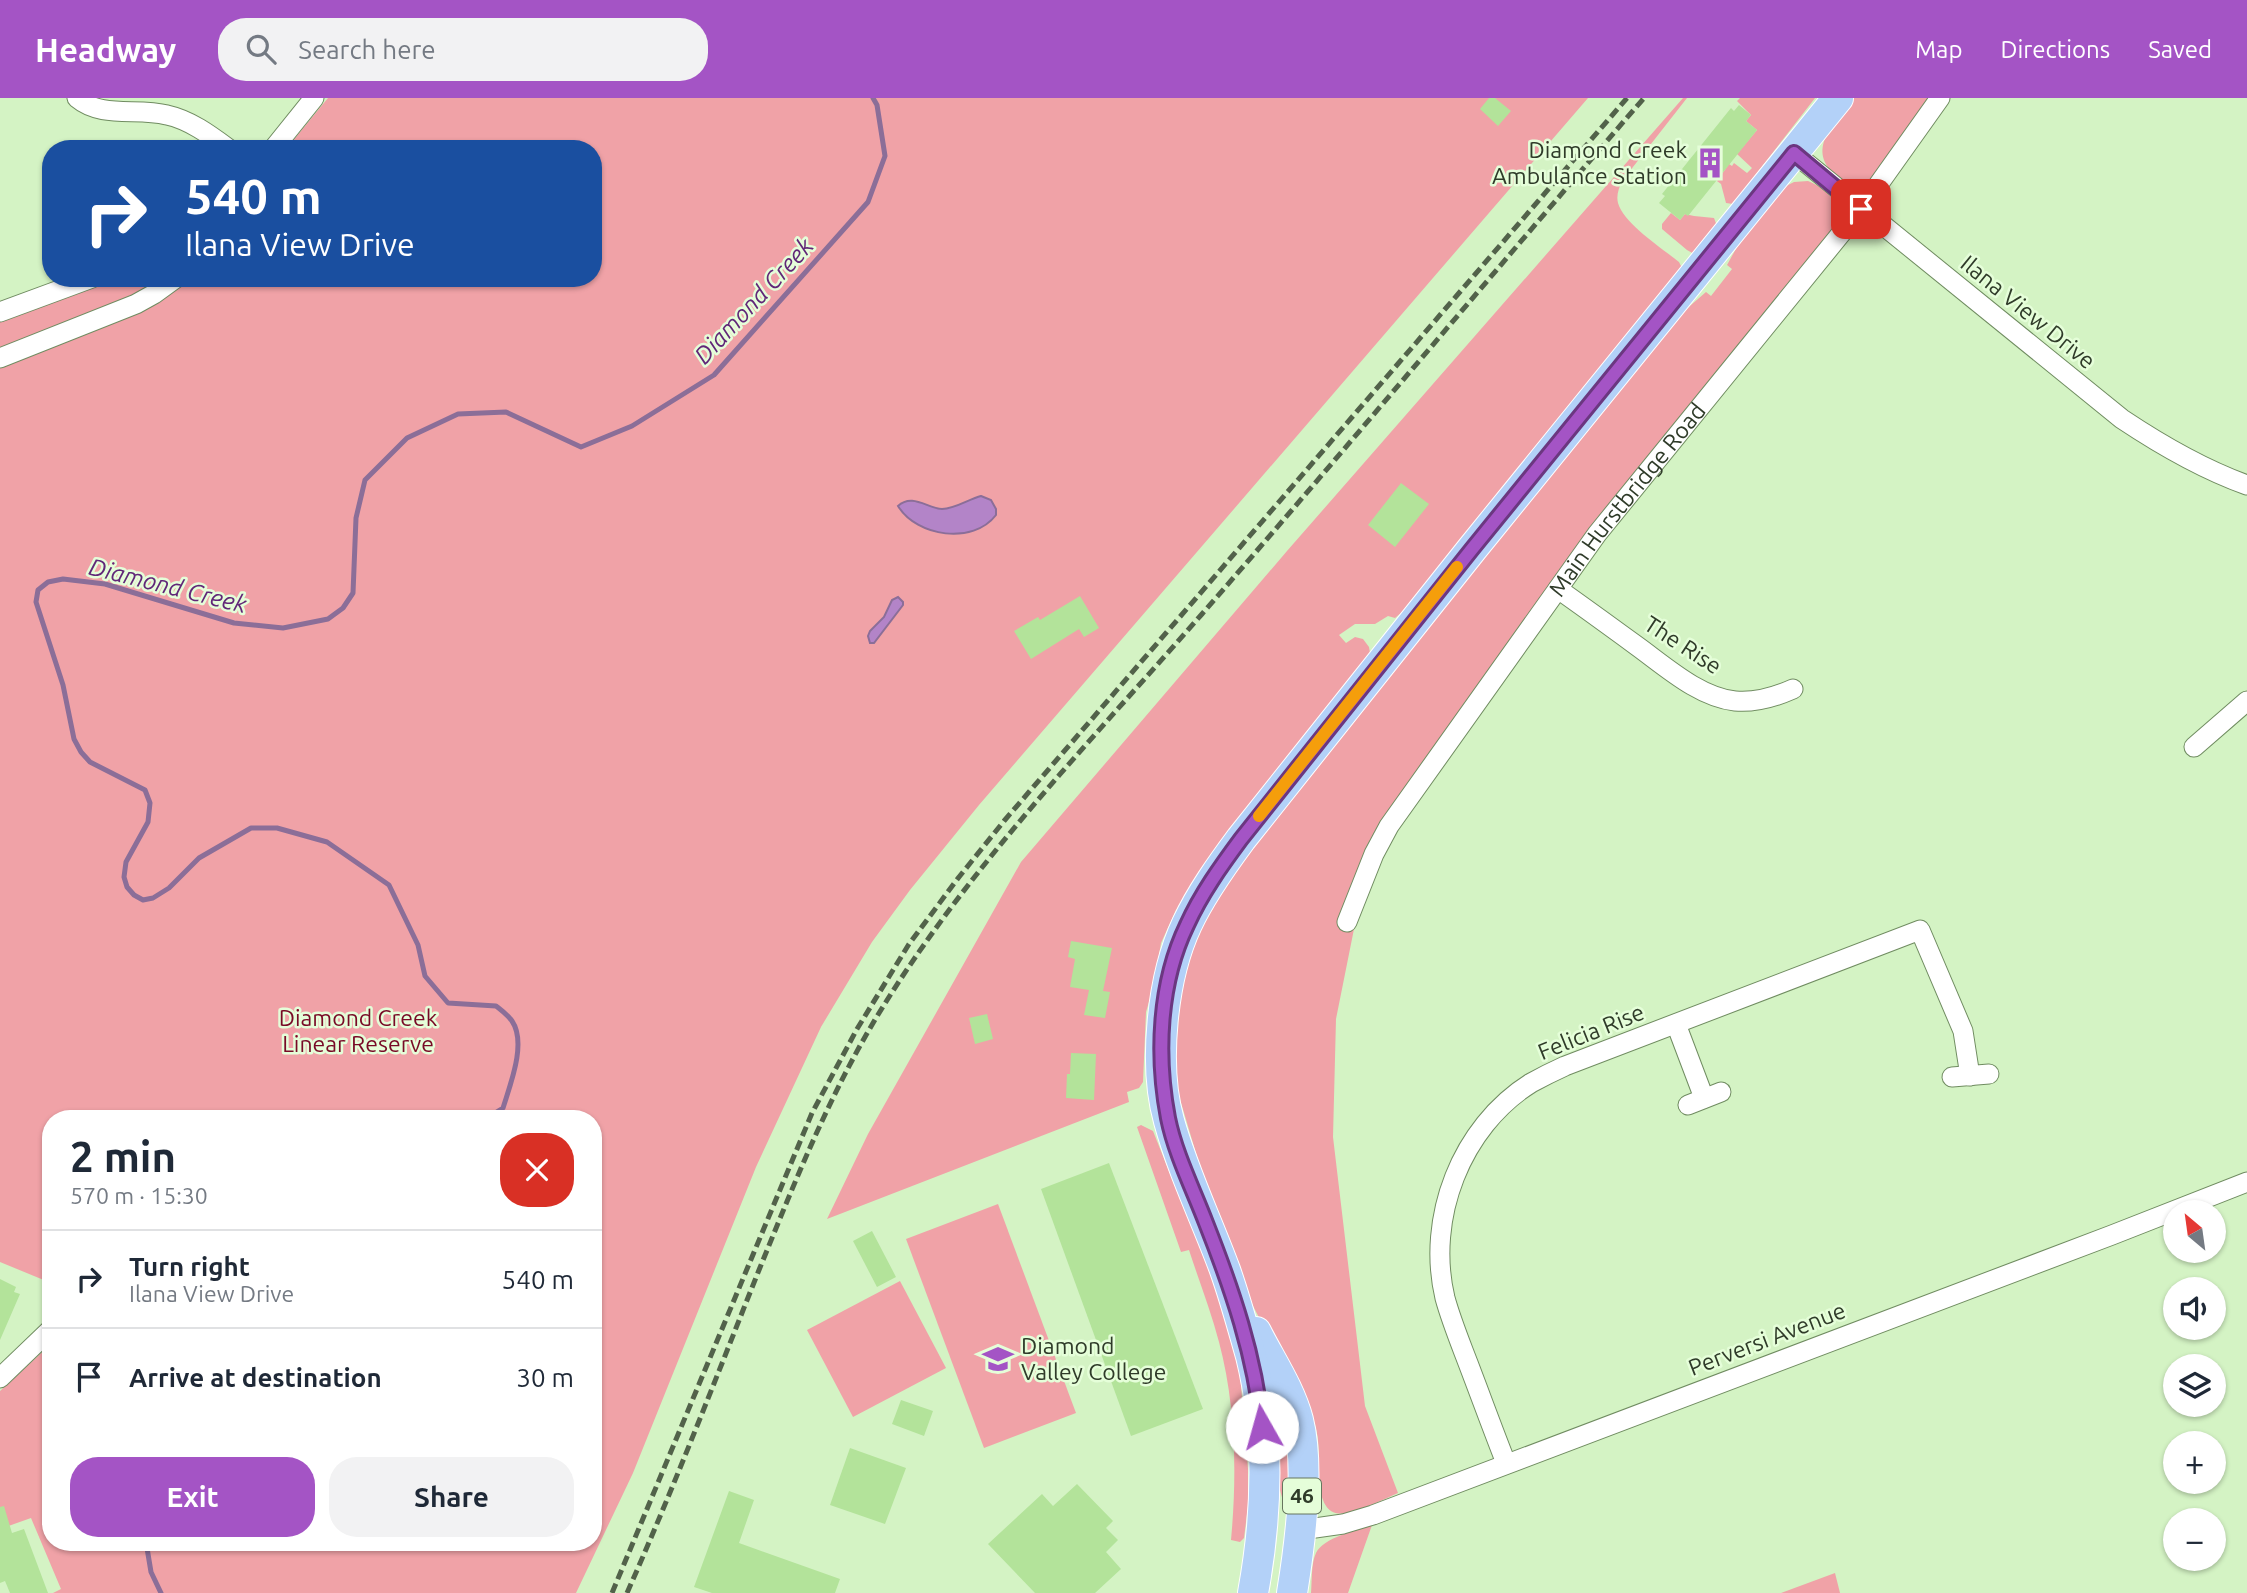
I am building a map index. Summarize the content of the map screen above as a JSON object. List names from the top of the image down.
{
  "streets": {
    "main road": ["46"],
    "street": [
      "Ilana View Drive",
      "Main Hurstbridge Road",
      "The Rise",
      "Felicia Rise",
      "Perversi Avenue"
    ]
  },
  "crossings": [
    ["Ilana View Drive", "Main Hurstbridge Road"],
    ["Ilana View Drive", "46"],
    ["Main Hurstbridge Road", "The Rise"],
    ["Felicia Rise", "Perversi Avenue"],
    ["Perversi Avenue", "46"]
  ],
  "water": ["Diamond Creek"],
  "parks": ["Diamond Creek Linear Reserve"],
  "places": {
    "building": ["Diamond Creek Ambulance Station"],
    "school or university": ["Diamond Valley College"]
  },
  "north": "top left",
  "page": {
    "header": "Headway",
    "search": "Search here",
    "nav": ["Map", "Directions", "Saved"],
    "turn": ["540 m", "Ilana View Drive"],
    "heading": ["2 min", "570 m · 15:30"],
    "map_buttons": ["+", "−"],
    "list": [
      {
        "name": "Turn right",
        "note": "Ilana View Drive",
        "value": "540 m"
      },
      {
        "name": "Arrive at destination",
        "value": "30 m"
      }
    ],
    "buttons": ["Exit", "Share"]
  }
}
